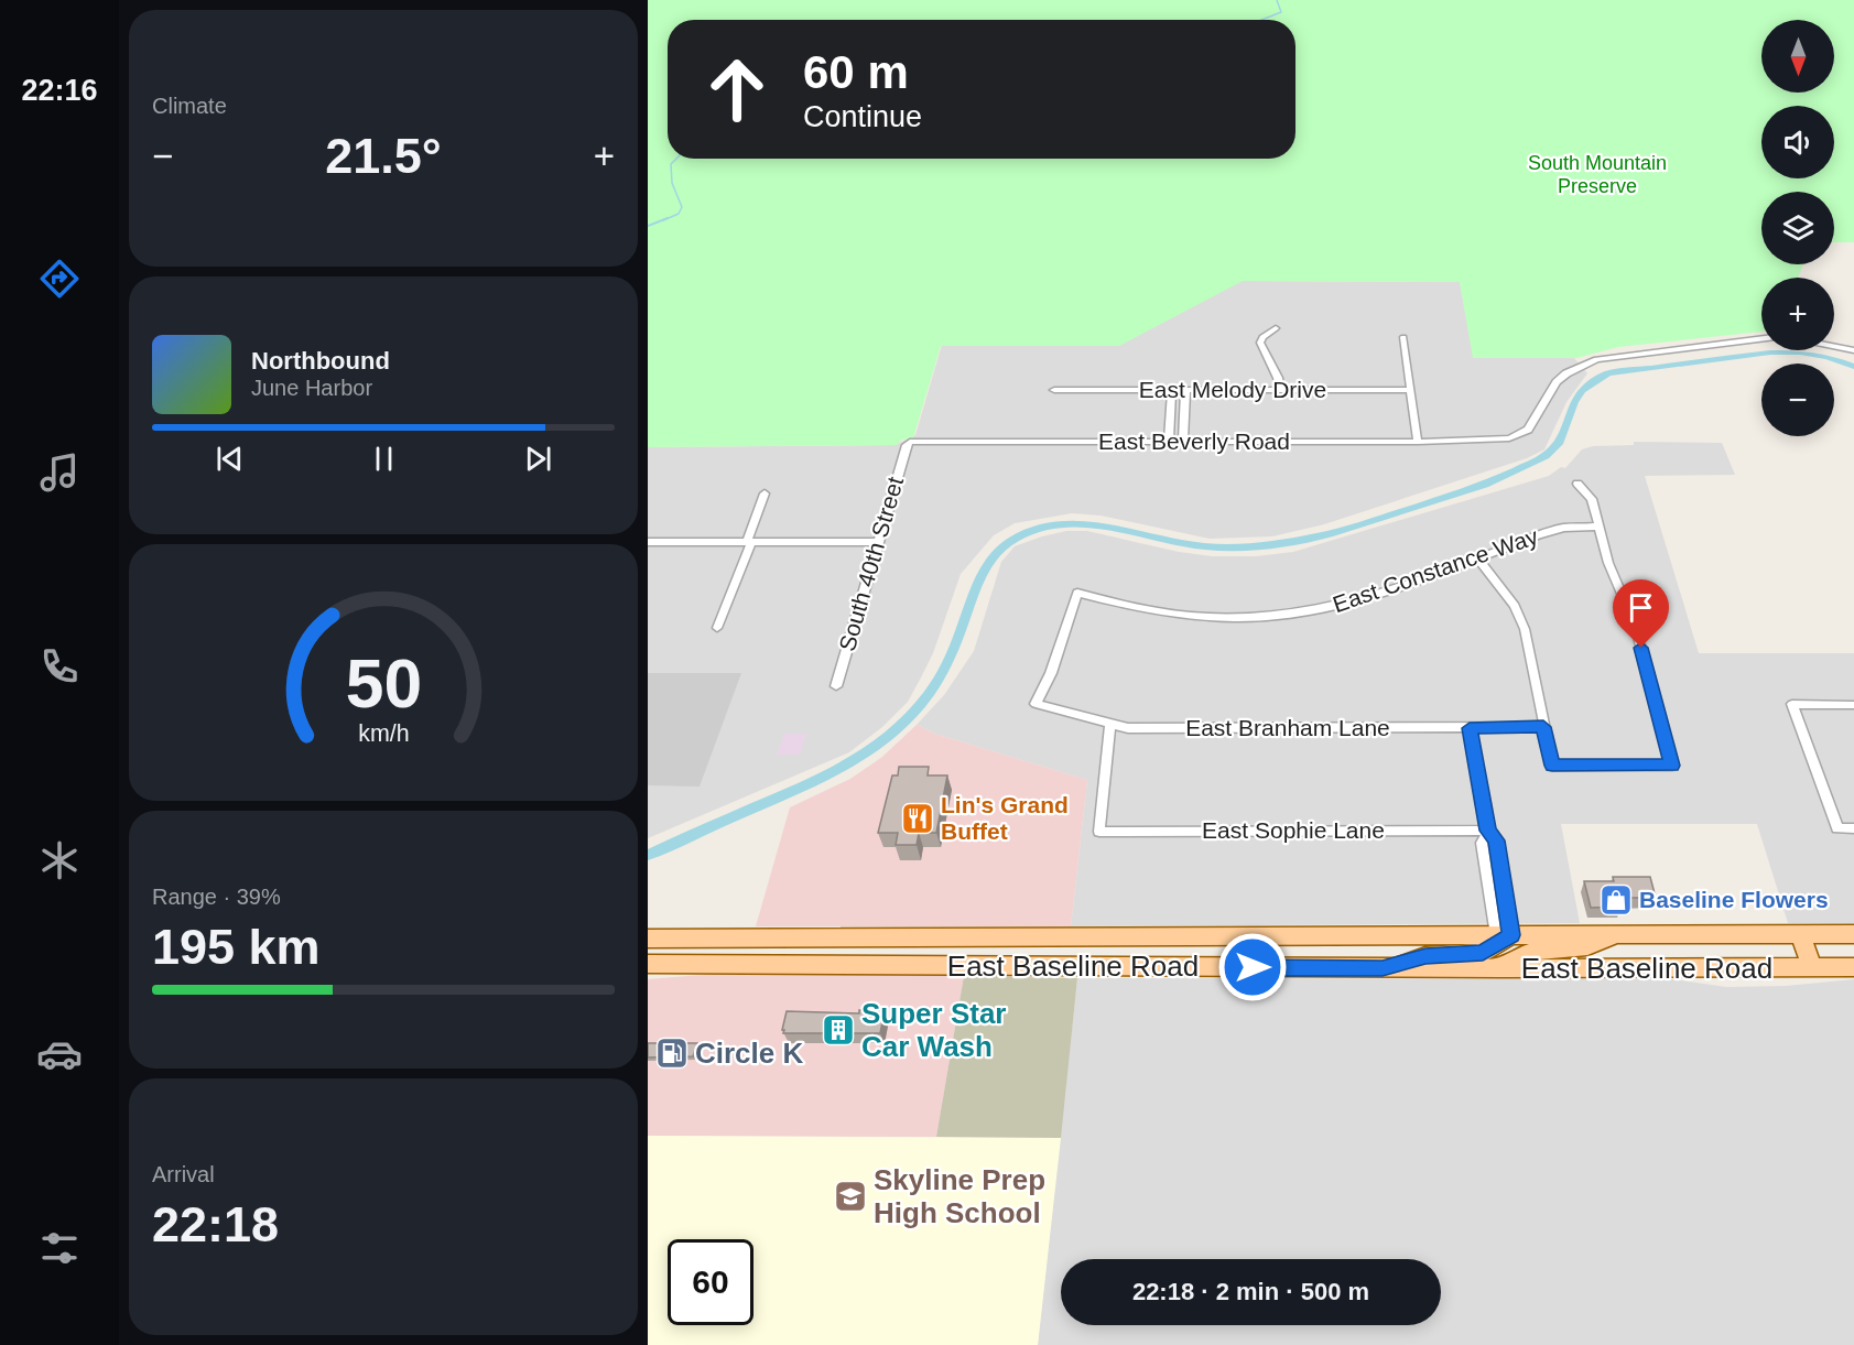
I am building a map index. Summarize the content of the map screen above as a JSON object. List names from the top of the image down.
{
  "streets": {
    "main road": ["East Baseline Road"],
    "street": [
      "East Melody Drive",
      "East Beverly Road",
      "South 40th Street",
      "East Constance Way",
      "East Branham Lane",
      "East Sophie Lane"
    ]
  },
  "crossings": [
    ["East Beverly Road", "South 40th Street"],
    ["East Constance Way", "East Branham Lane"],
    ["East Branham Lane", "East Sophie Lane"]
  ],
  "parks": ["South Mountain Preserve"],
  "places": {
    "restaurant": ["Lin's Grand Buffet"],
    "shop": ["Baseline Flowers"],
    "building": ["Super Star Car Wash"],
    "fuel station": ["Circle K"],
    "school or university": ["Skyline Prep High School"]
  },
  "north": "bottom",
  "page": {
    "tabs": "22:16",
    "tile": [
      "Climate",
      ["Range · 39%", "195 km"],
      ["Arrival", "22:18"]
    ],
    "map_buttons": ["+", "−"],
    "turn": ["60 m", "Continue"],
    "heat": ["−", "21.5°", "+"],
    "song": ["Northbound", "June Harbor"],
    "limit": "60",
    "trip": "22:18 · 2 min · 500 m",
    "gauge": ["50", "km/h"]
  }
}
